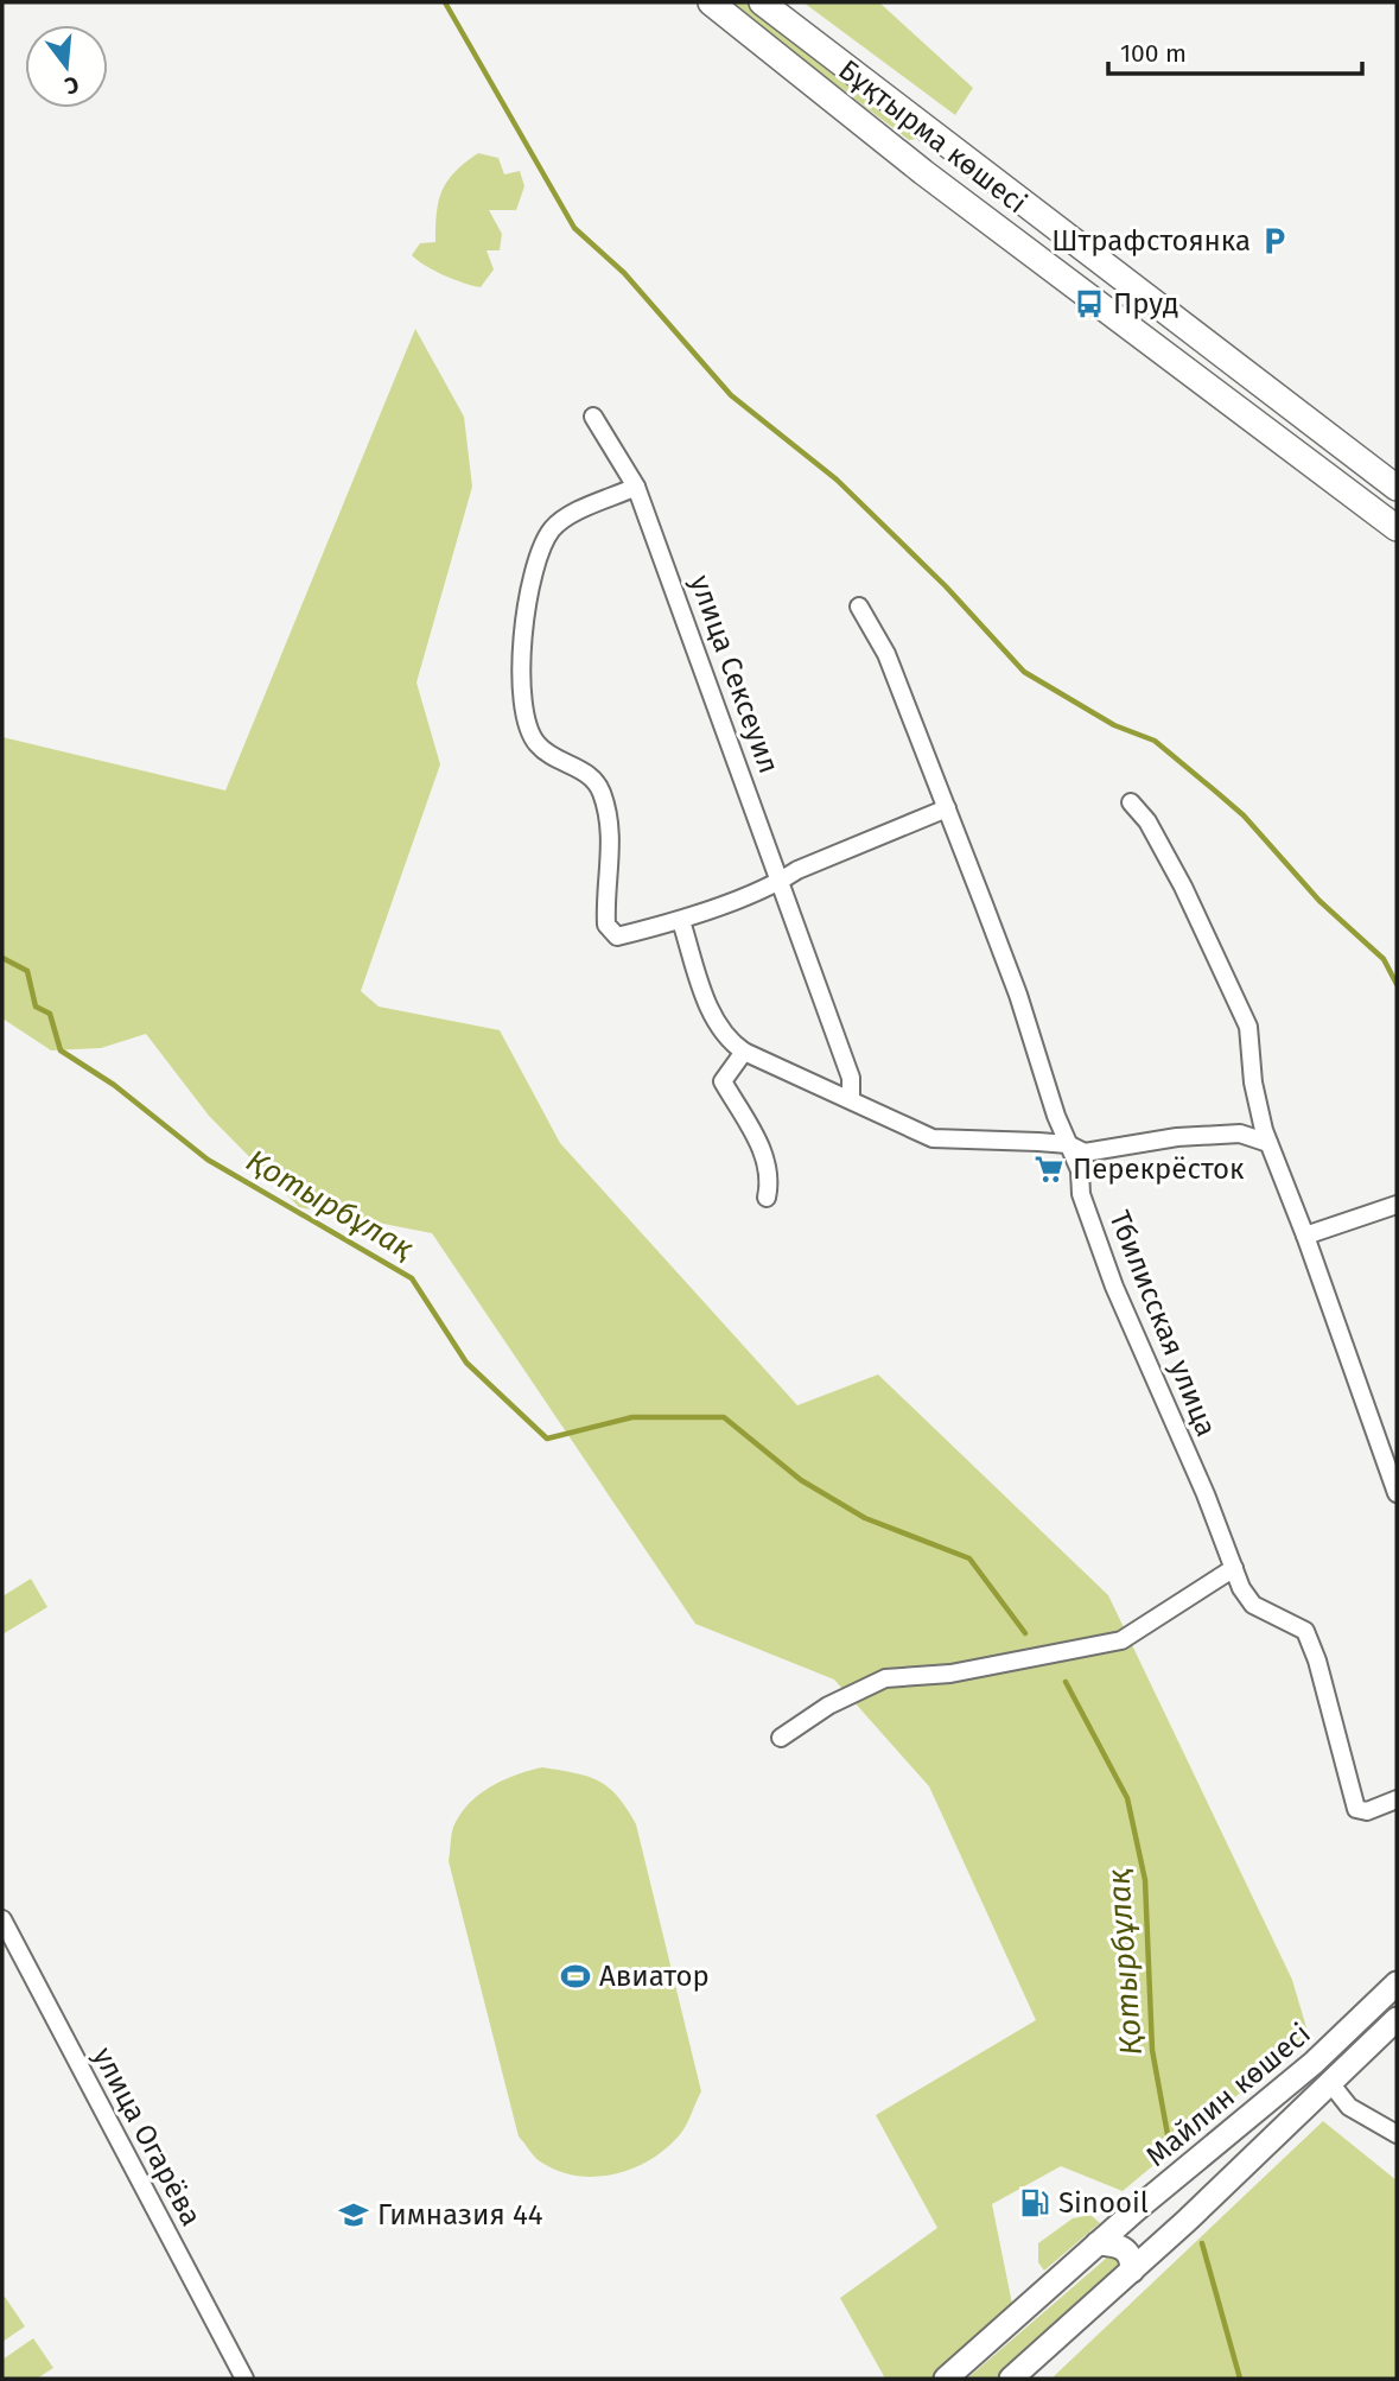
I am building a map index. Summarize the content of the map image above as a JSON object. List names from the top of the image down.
{
  "streets": {
    "main road": ["Бұқтырма көшесі", "Майлин көшесі"],
    "street": ["улица Сексеуил", "Тбилисская улица", "улица Огарёва"]
  },
  "water": ["Қотырбұлақ"],
  "places": {
    "parking": ["Штрафстоянка"],
    "bus stop": ["Пруд"],
    "supermarket": ["Перекрёсток"],
    "sports": ["Авиатор"],
    "fuel station": ["Sinooil"],
    "school or university": ["Гимназия 44"]
  },
  "scale_bar": "100 m",
  "north": "bottom"
}
